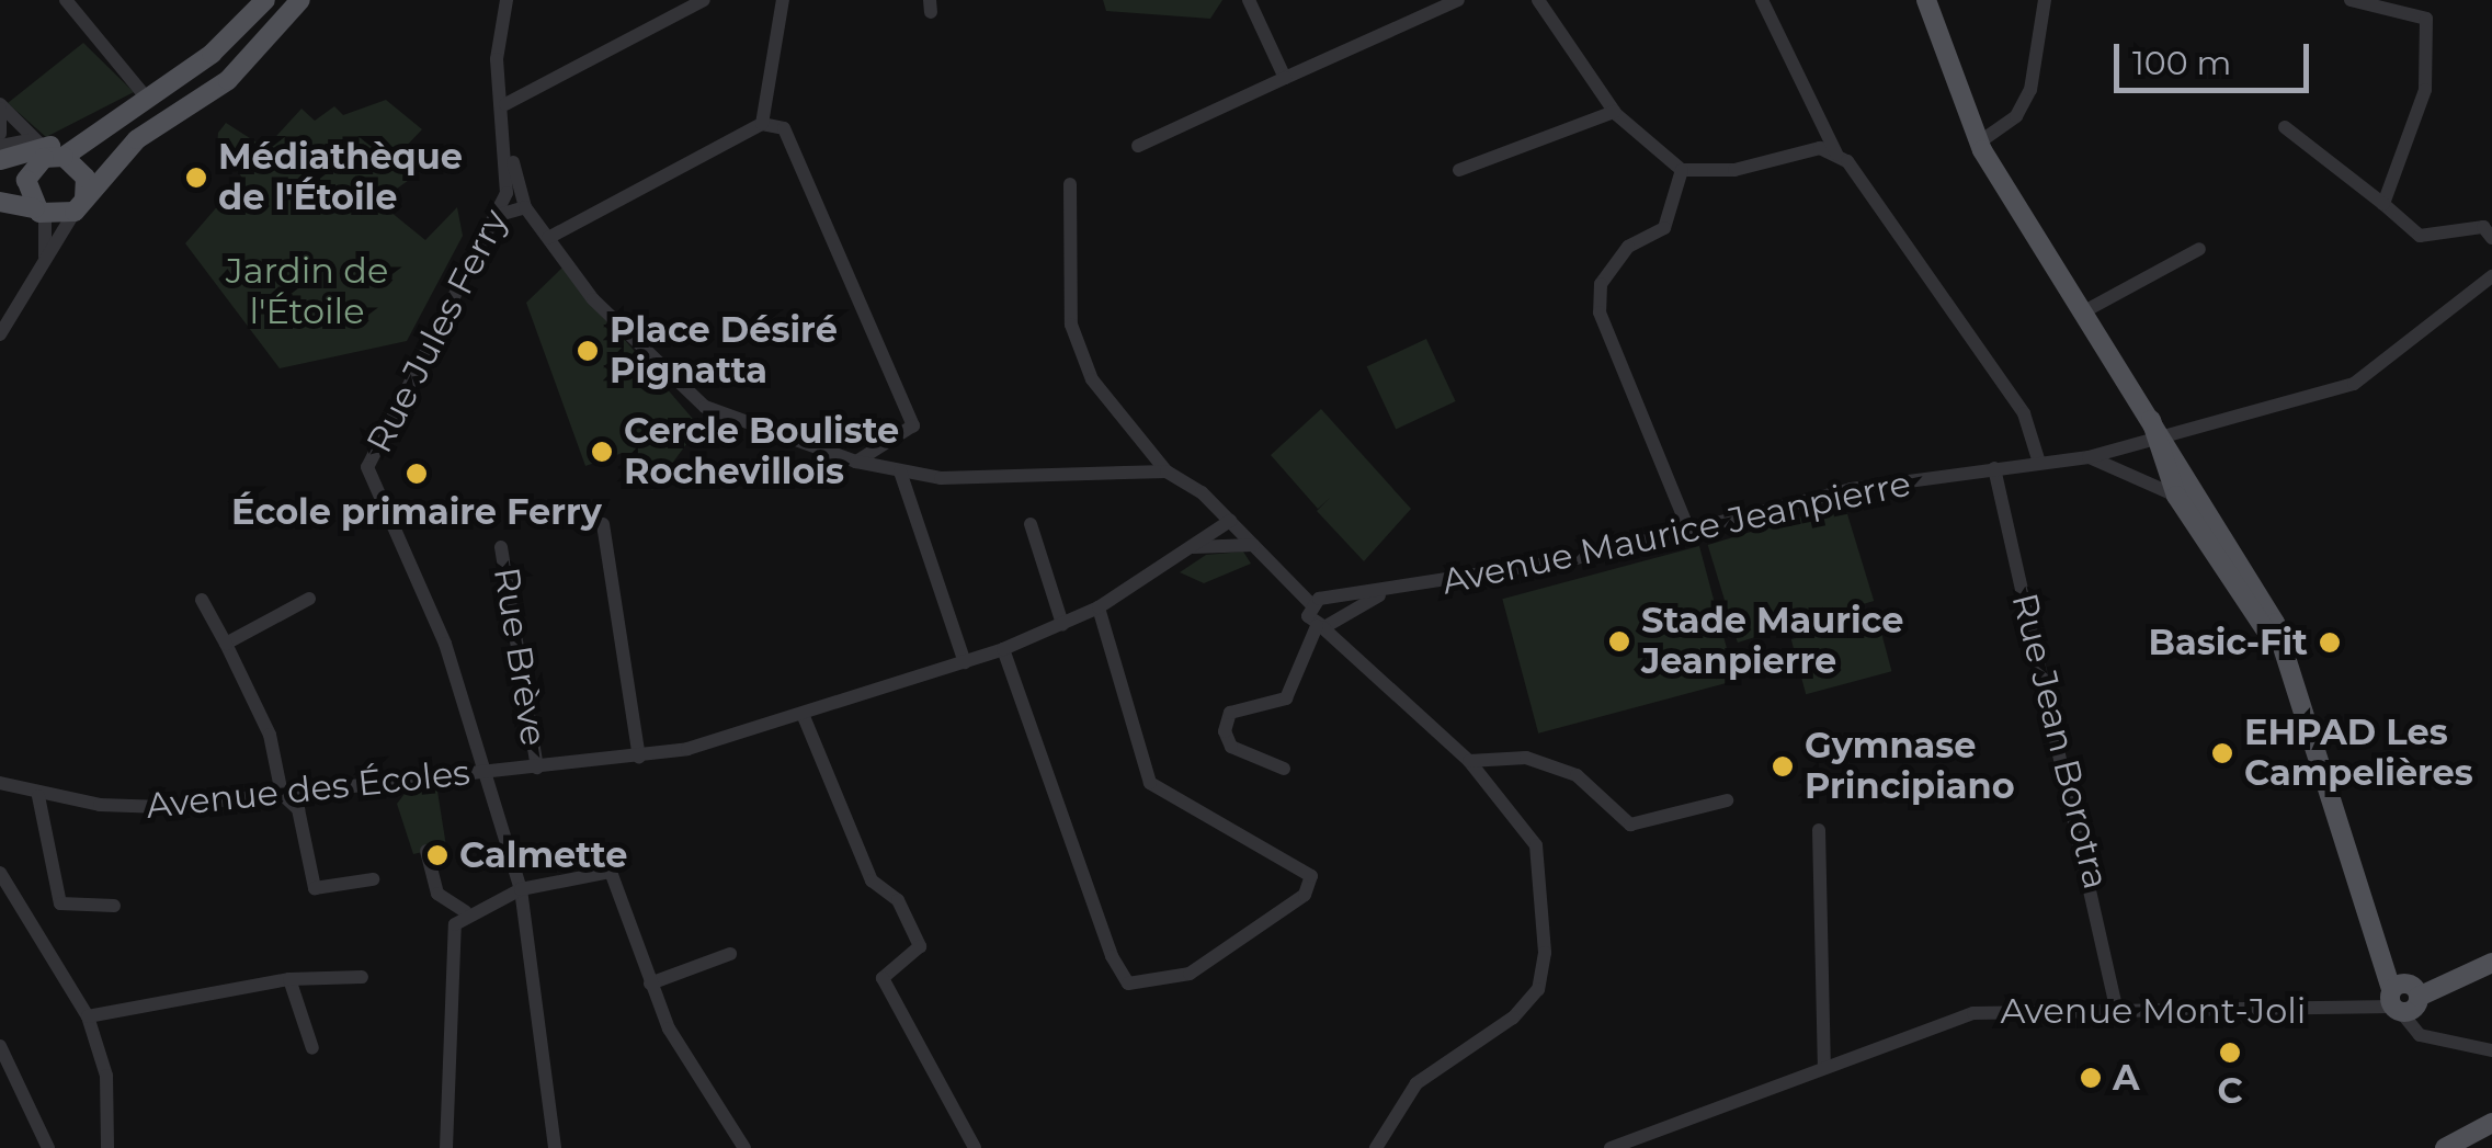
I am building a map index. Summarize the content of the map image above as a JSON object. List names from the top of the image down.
{
  "streets": {
    "street": [
      "Rue Jules Ferry",
      "Avenue Maurice Jeanpierre",
      "Rue Brève",
      "Rue Jean Borotra",
      "Avenue des Écoles",
      "Avenue Mont-Joli"
    ]
  },
  "crossings": [
    ["Rue Jules Ferry", "Avenue des Écoles"],
    ["Avenue Maurice Jeanpierre", "Rue Jean Borotra"],
    ["Rue Jean Borotra", "Avenue Mont-Joli"]
  ],
  "parks": ["Jardin de l'Étoile"],
  "places": [
    "Médiathèque de l'Étoile",
    "Place Désiré Pignatta",
    "Cercle Bouliste Rochevillois",
    "École primaire Ferry",
    "Stade Maurice Jeanpierre",
    "Basic-Fit",
    "EHPAD Les Campelières",
    "Gymnase Principiano",
    "Calmette",
    "C",
    "A"
  ],
  "scale_bar": "100 m"
}
